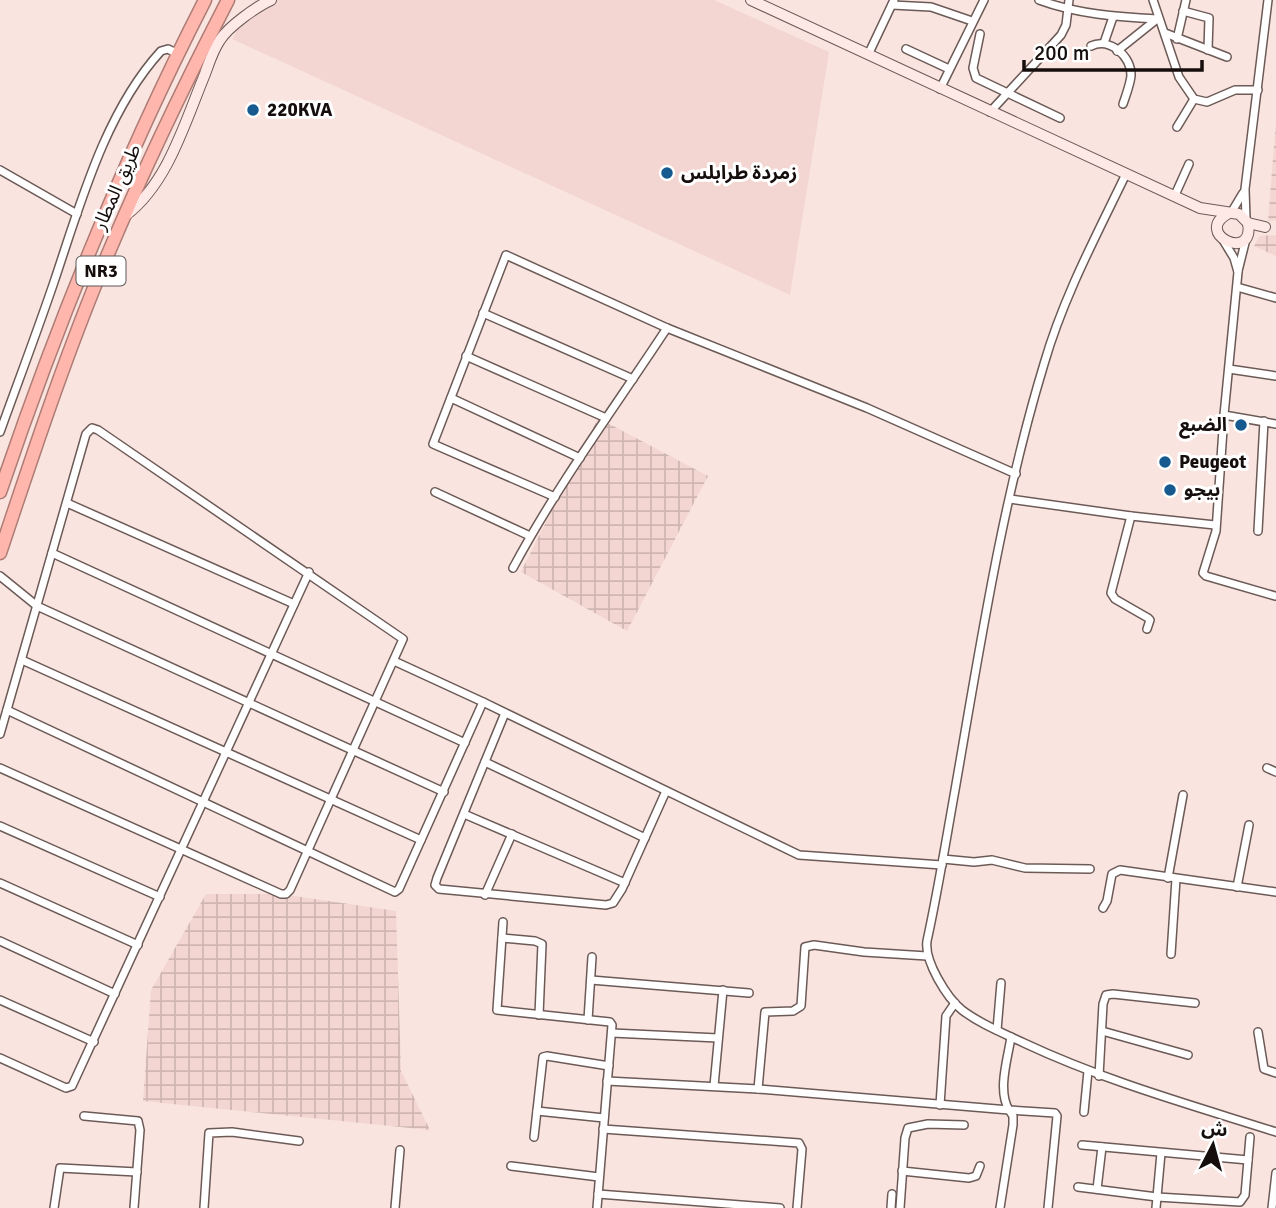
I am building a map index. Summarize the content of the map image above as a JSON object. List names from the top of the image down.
{
  "streets": {
    "highway": ["طريق المطار", "NR3"]
  },
  "places": [
    "220KVA",
    "زمردة طرابلس",
    "الضبع",
    "Peugeot",
    "بيجو"
  ],
  "scale_bar": "200 m",
  "north": "top"
}
